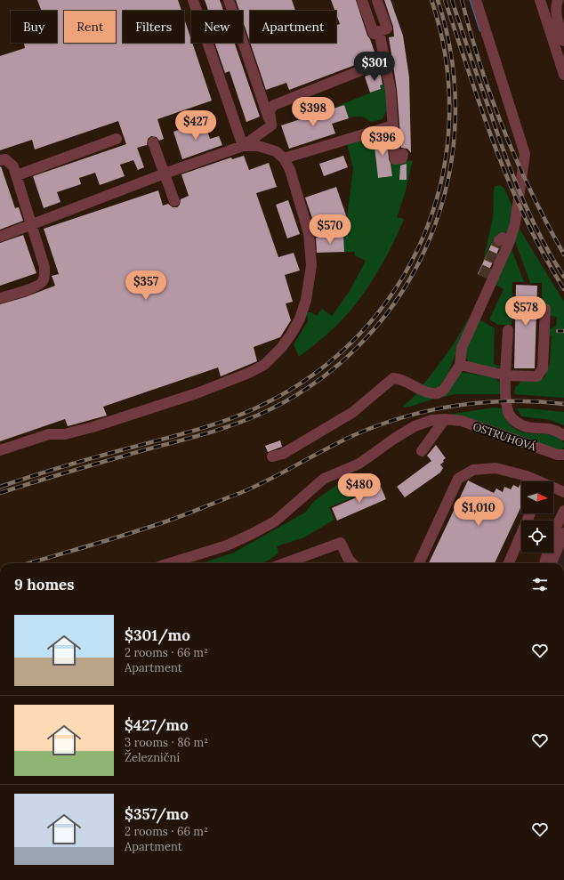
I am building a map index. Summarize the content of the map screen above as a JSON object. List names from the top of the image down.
{
  "streets": {
    "street": ["OSTRUHOVÁ"]
  },
  "north": "right",
  "page": {
    "chip": [
      "Buy",
      "Rent",
      "Filters",
      "New",
      "Apartment"
    ],
    "price": [
      "$301",
      "$398",
      "$427",
      "$396",
      "$570",
      "$357",
      "$578",
      "$480",
      "$1,010"
    ],
    "heading": "9 homes",
    "list": [
      {
        "name": "$301/mo",
        "note": "2 rooms · 66 m² · Apartment"
      },
      {
        "name": "$427/mo",
        "note": "3 rooms · 86 m² · Železniční"
      },
      {
        "name": "$357/mo",
        "note": "2 rooms · 66 m² · Apartment"
      }
    ]
  }
}
